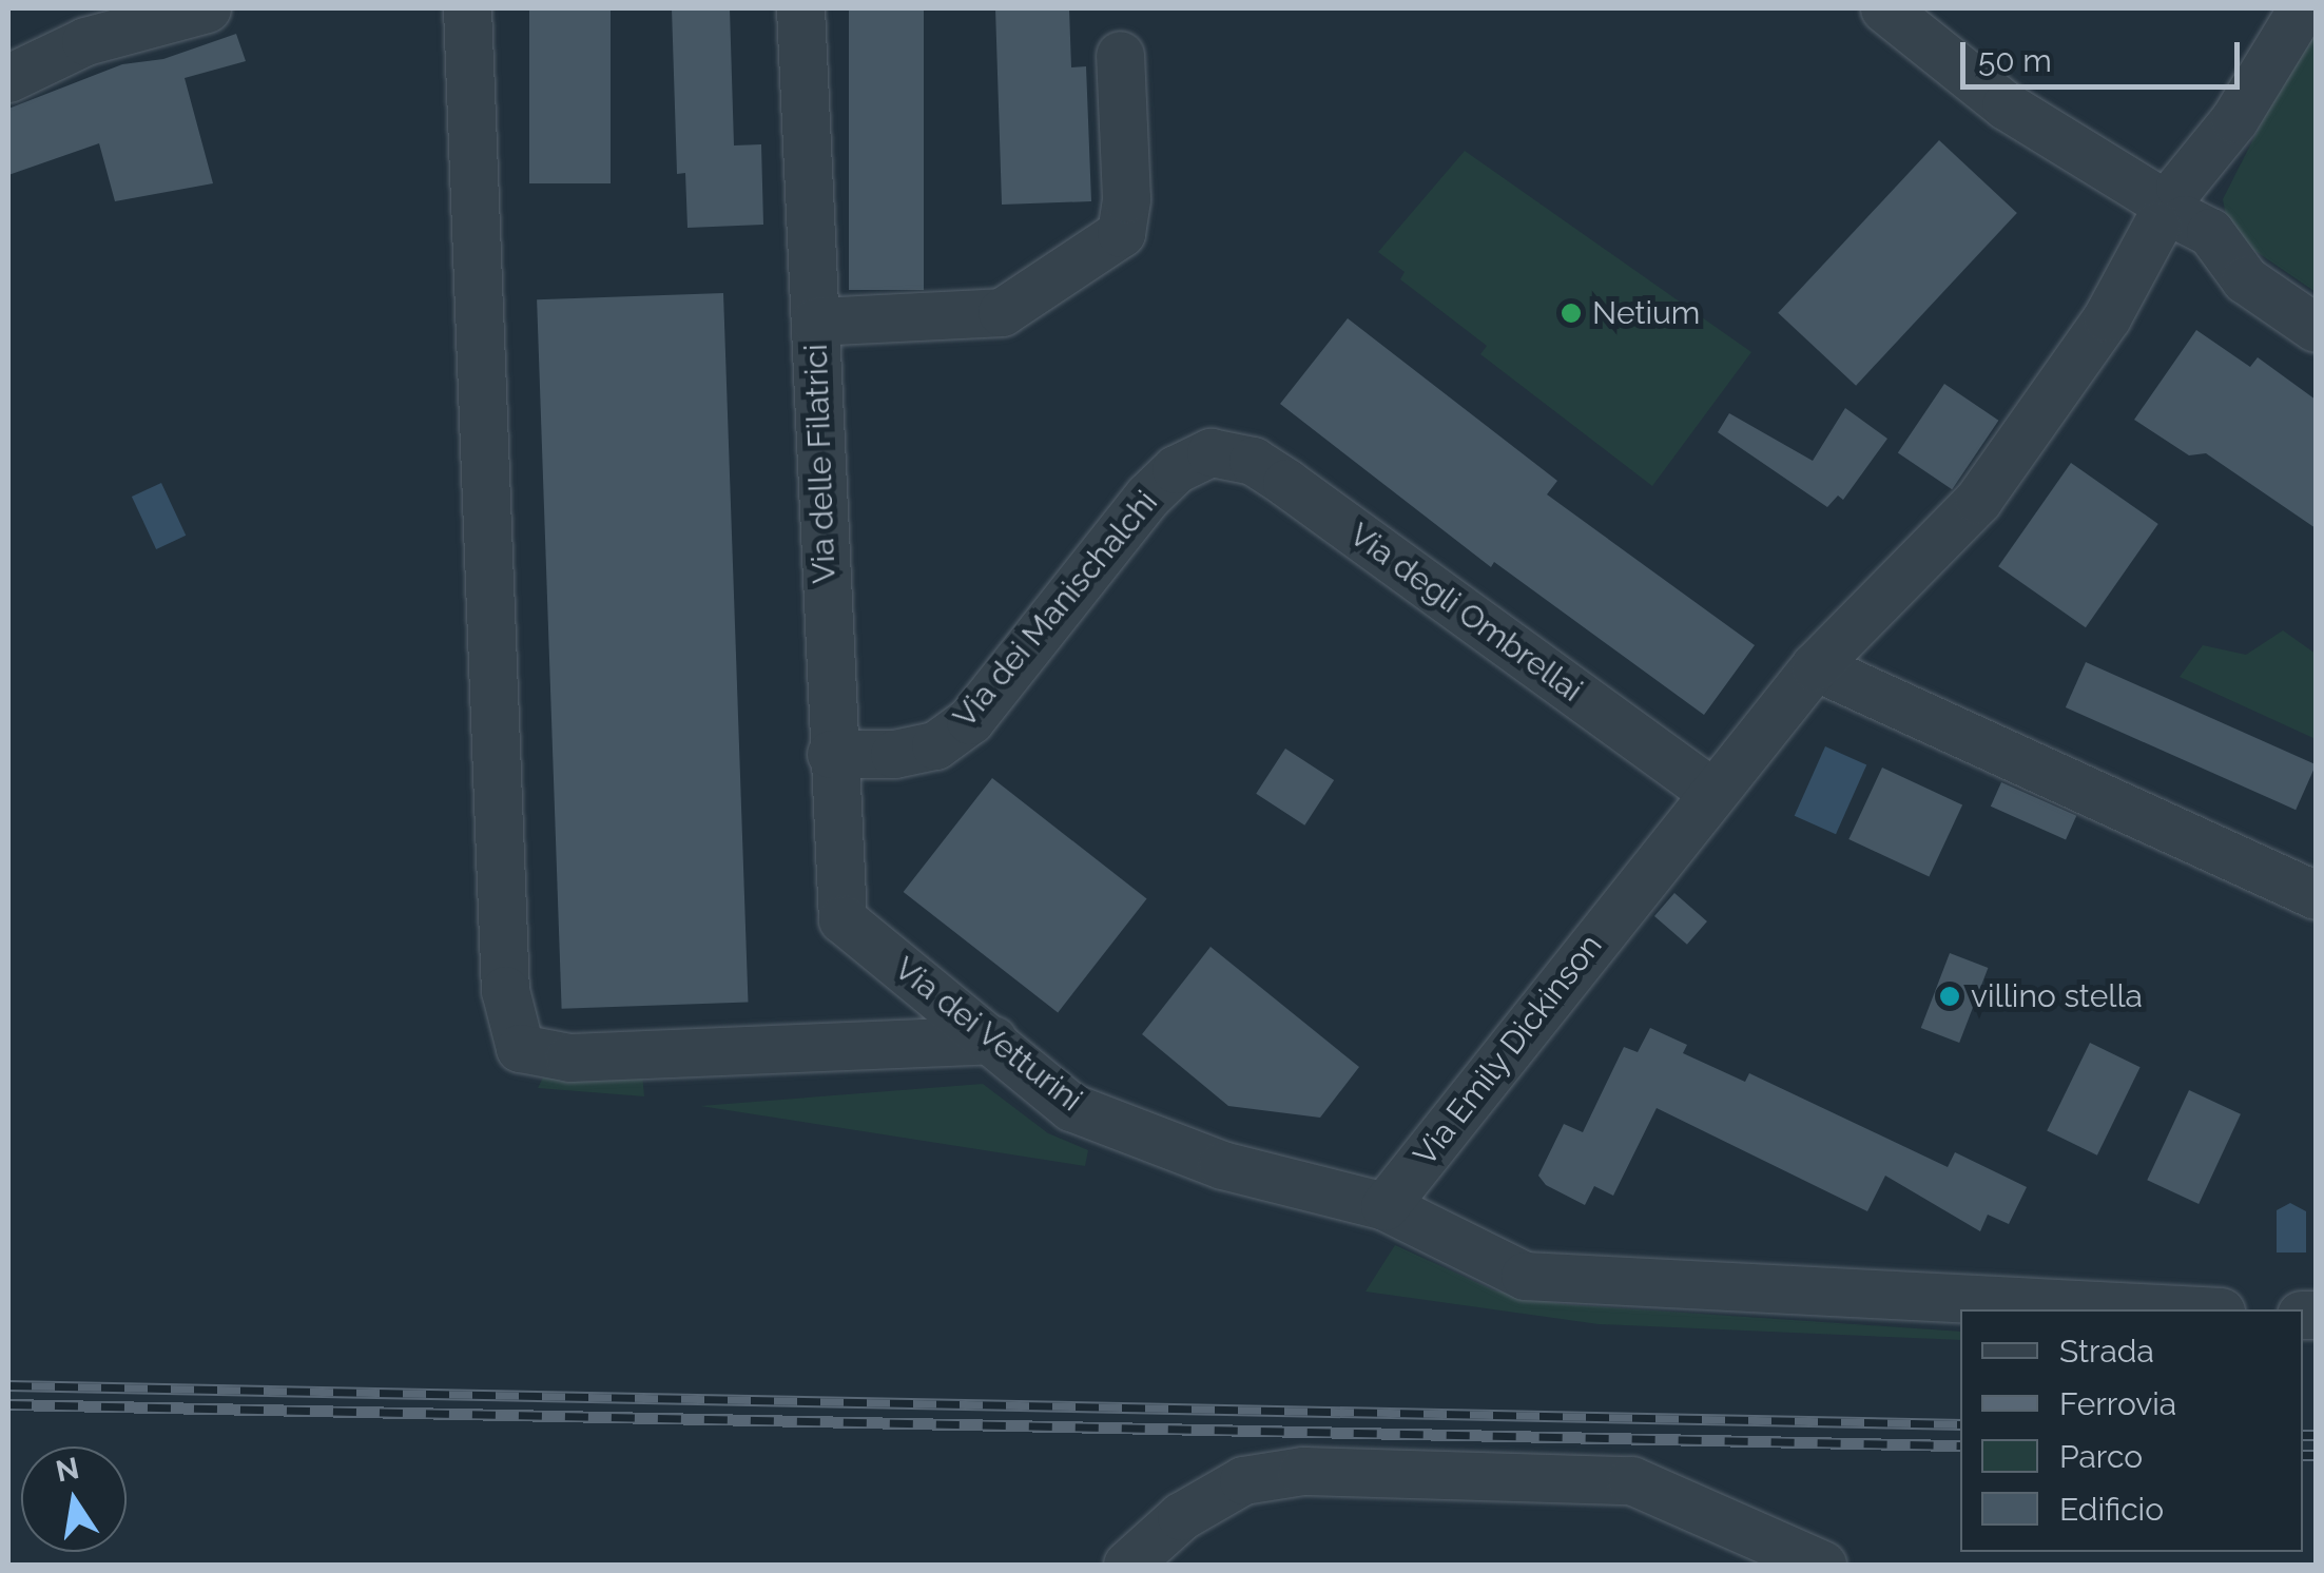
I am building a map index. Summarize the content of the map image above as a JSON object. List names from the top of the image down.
{
  "streets": {
    "street": [
      "Via delle Filatrici",
      "Via dei Manischalchi",
      "Via degli Ombrellai",
      "Via dei Vetturini",
      "Via Emily Dickinson"
    ]
  },
  "crossings": [
    ["Via delle Filatrici", "Via dei Manischalchi"],
    ["Via delle Filatrici", "Via dei Vetturini"],
    ["Via dei Manischalchi", "Via degli Ombrellai"],
    ["Via degli Ombrellai", "Via Emily Dickinson"],
    ["Via dei Vetturini", "Via Emily Dickinson"]
  ],
  "places": ["Netium", "villino stella"],
  "legend": [
    "Strada",
    "Ferrovia",
    "Parco",
    "Edificio"
  ],
  "scale_bar": "50 m",
  "north": "top"
}
